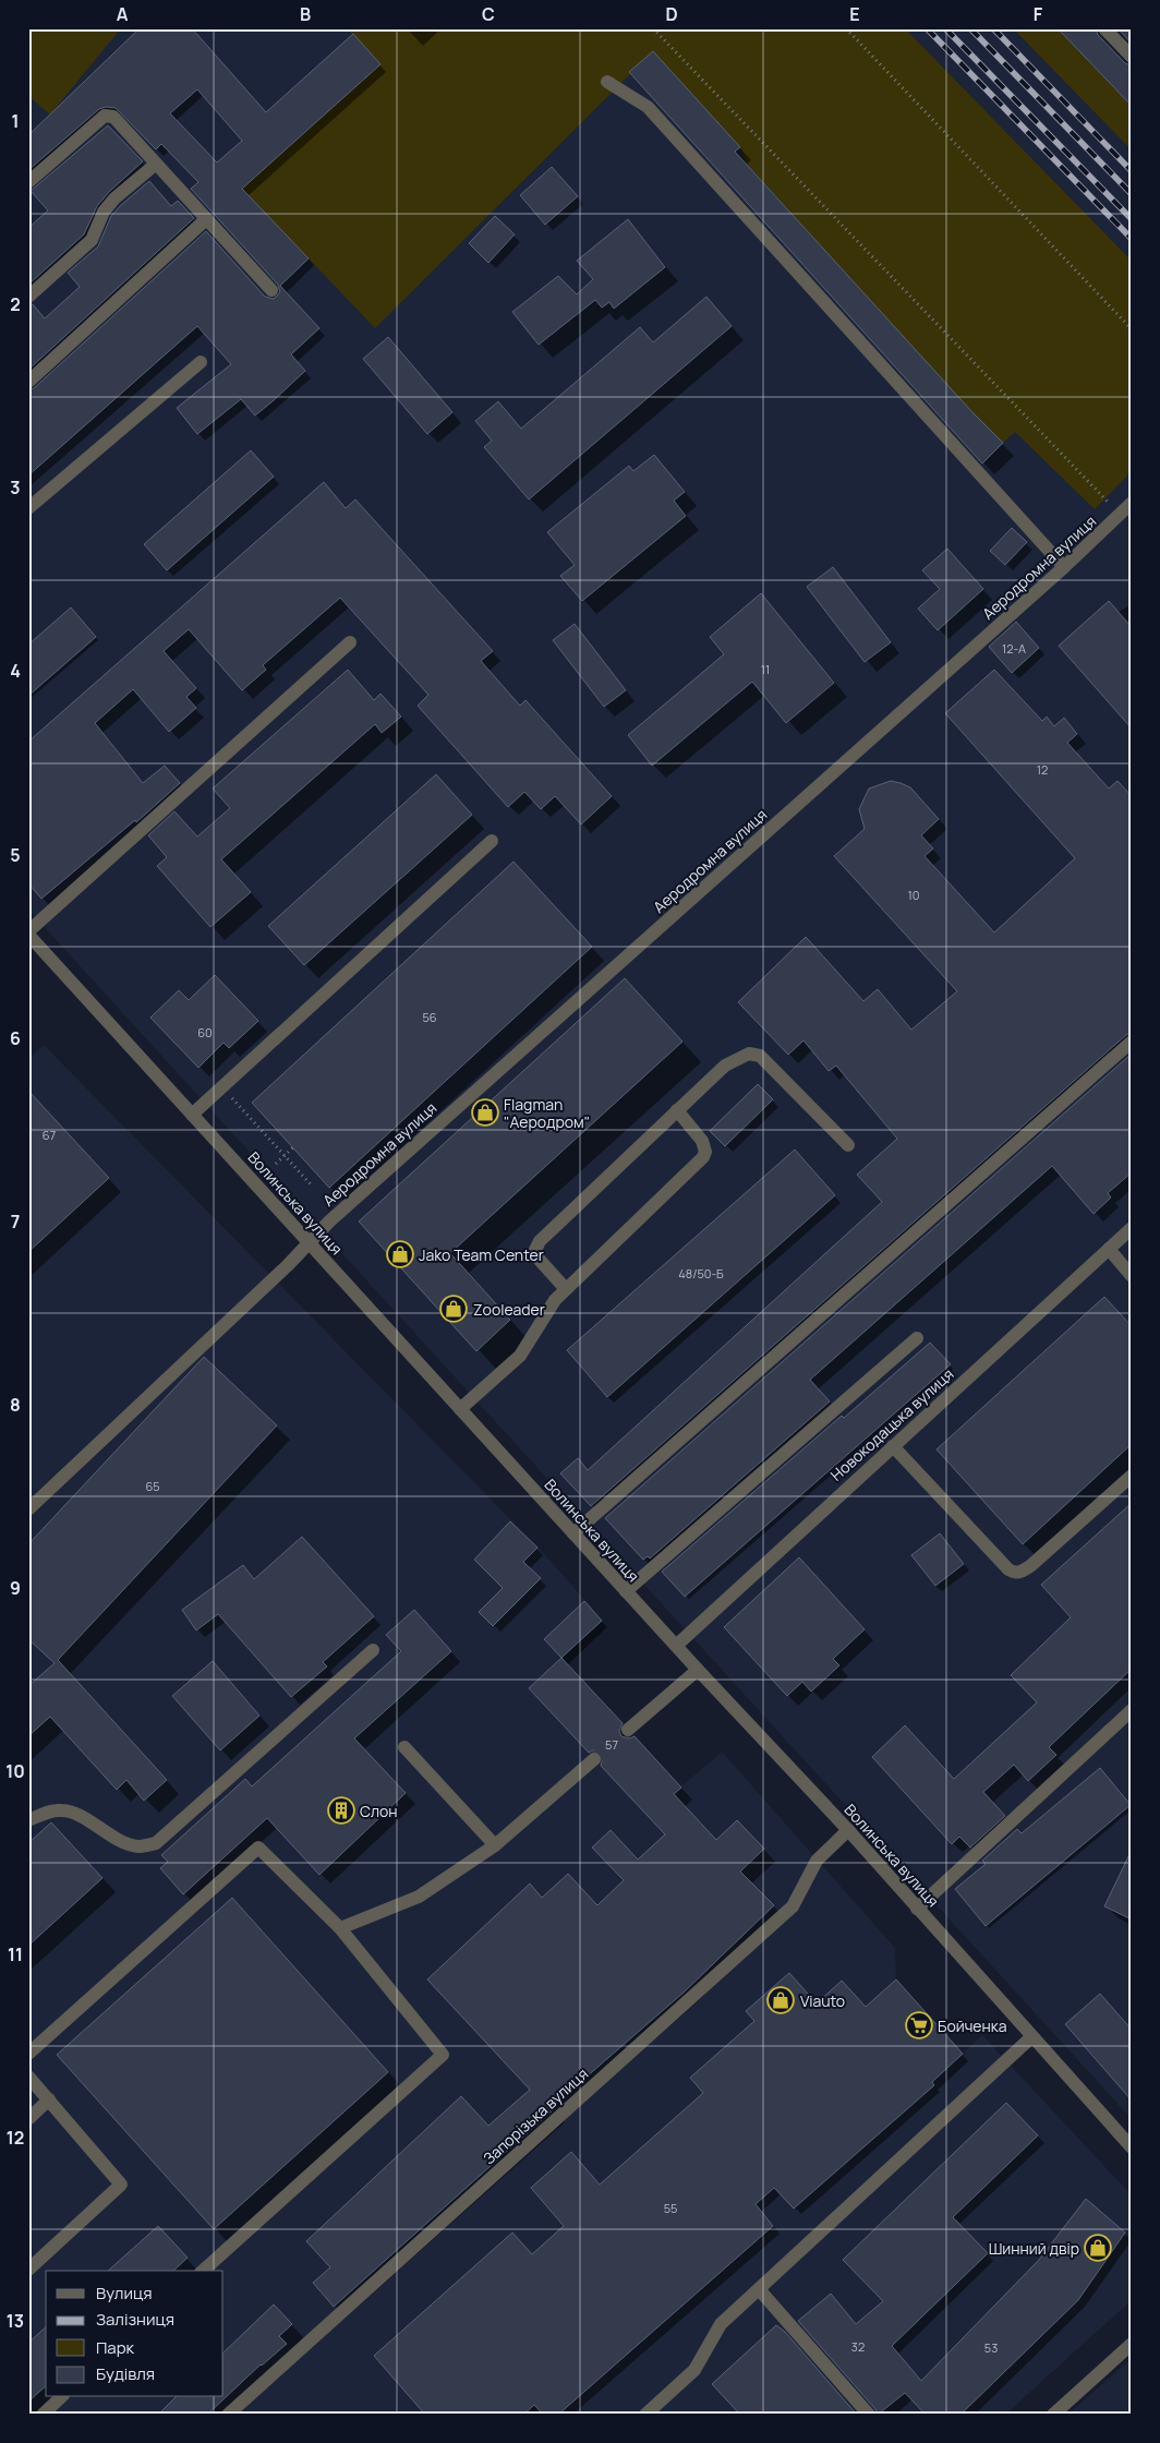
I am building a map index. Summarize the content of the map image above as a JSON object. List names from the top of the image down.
{
  "streets": {
    "street": [
      "Аеродромна вулиця",
      "Волинська вулиця",
      "Новокодацька вулиця",
      "Запорізька вулиця"
    ]
  },
  "crossings": [
    ["Аеродромна вулиця", "Волинська вулиця"],
    ["Волинська вулиця", "Новокодацька вулиця"],
    ["Волинська вулиця", "Запорізька вулиця"]
  ],
  "places": {
    "shop": [
      "Flagman \"Аеродром\"",
      "Jako Team Center",
      "Zooleader",
      "Viauto",
      "Шинний двір"
    ],
    "building": ["Слон"],
    "supermarket": ["Бойченка"]
  },
  "house_numbers": [
    "12-А",
    "11",
    "12",
    "10",
    "56",
    "60",
    "67",
    "48/50-Б",
    "65",
    "57",
    "55",
    "32",
    "53"
  ],
  "legend": [
    "Вулиця",
    "Залізниця",
    "Парк",
    "Будівля"
  ],
  "grid": {
    "columns": [
      "A",
      "B",
      "C",
      "D",
      "E",
      "F"
    ],
    "rows": [
      "1",
      "2",
      "3",
      "4",
      "5",
      "6",
      "7",
      "8",
      "9",
      "10",
      "11",
      "12",
      "13"
    ]
  }
}
